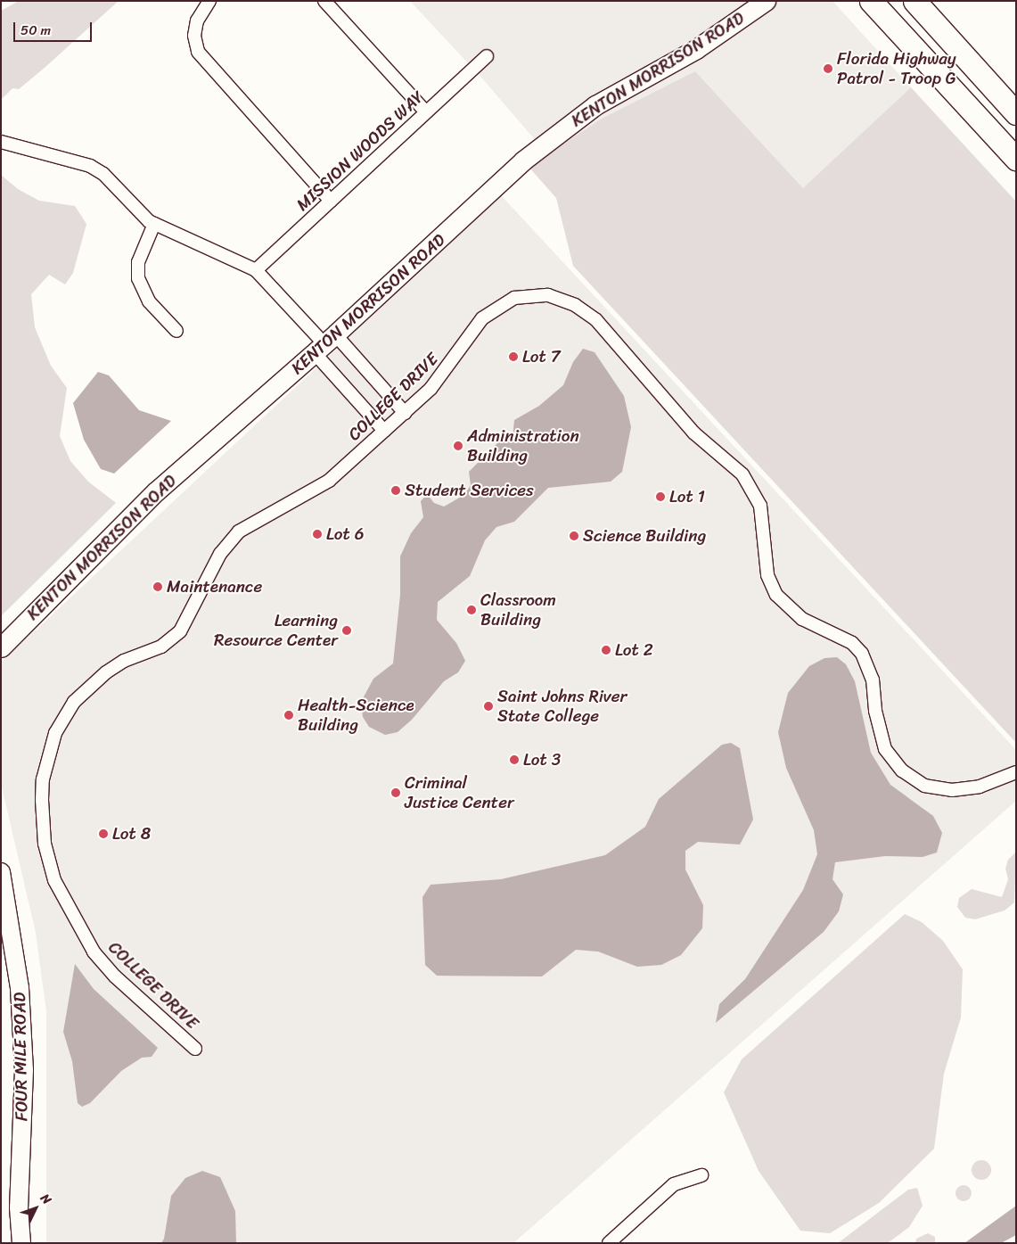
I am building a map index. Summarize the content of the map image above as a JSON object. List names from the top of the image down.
{
  "streets": {
    "main road": ["KENTON MORRISON ROAD", "FOUR MILE ROAD"],
    "street": ["MISSION WOODS WAY", "COLLEGE DRIVE"]
  },
  "places": [
    "Florida Highway Patrol - Troop G",
    "Lot 7",
    "Administration Building",
    "Student Services",
    "Lot 1",
    "Lot 6",
    "Science Building",
    "Maintenance",
    "Classroom Building",
    "Learning Resource Center",
    "Lot 2",
    "Saint Johns River State College",
    "Health-Science Building",
    "Lot 3",
    "Criminal Justice Center",
    "Lot 8"
  ],
  "scale_bar": "50 m",
  "north": "top right"
}
